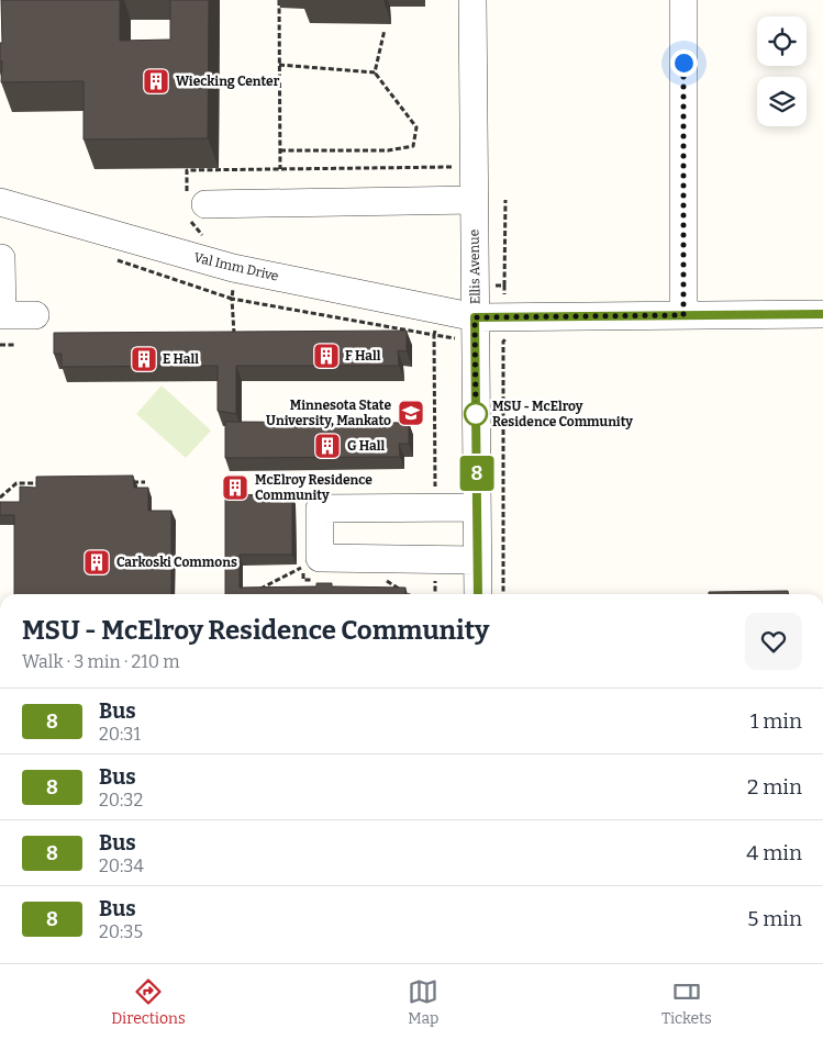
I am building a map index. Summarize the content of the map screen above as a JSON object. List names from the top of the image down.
{
  "streets": {
    "street": ["Val Imm Drive", "Ellis Avenue"]
  },
  "crossings": [
    ["Val Imm Drive", "Ellis Avenue"]
  ],
  "places": {
    "building": [
      "Wiecking Center",
      "F Hall",
      "E Hall",
      "G Hall",
      "McElroy Residence Community",
      "Carkoski Commons"
    ],
    "school or university": ["Minnesota State University, Mankato"],
    "other": ["MSU - McElroy Residence Community"]
  },
  "lines": ["bus line 8"],
  "page": {
    "on_map": "8",
    "heading": ["MSU - McElroy Residence Community", "Walk · 3 min · 210 m"],
    "list": [
      {
        "mark": "8",
        "name": "Bus",
        "note": "20:31",
        "value": "1 min"
      },
      {
        "mark": "8",
        "name": "Bus",
        "note": "20:32",
        "value": "2 min"
      },
      {
        "mark": "8",
        "name": "Bus",
        "note": "20:34",
        "value": "4 min"
      },
      {
        "mark": "8",
        "name": "Bus",
        "note": "20:35",
        "value": "5 min"
      }
    ],
    "tabs": ["Directions", "Map", "Tickets"]
  }
}
